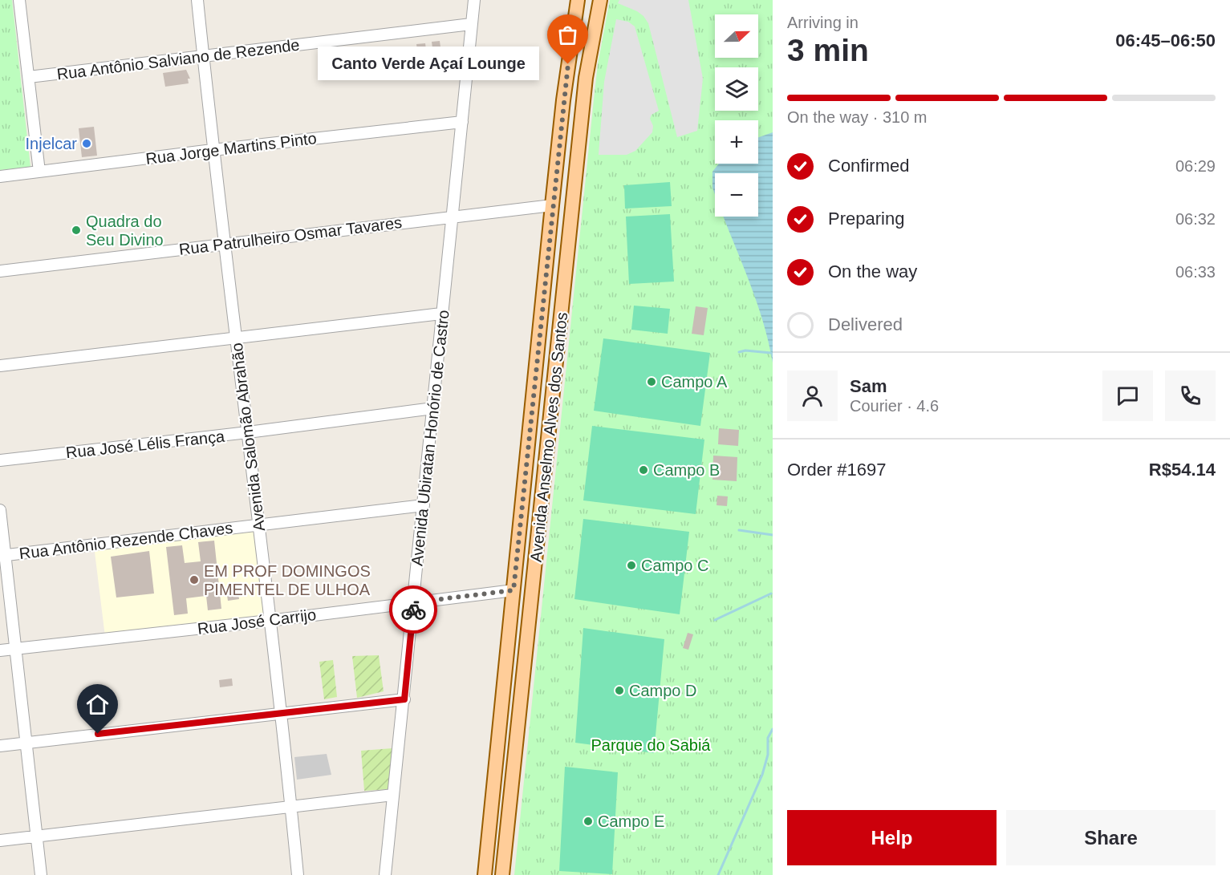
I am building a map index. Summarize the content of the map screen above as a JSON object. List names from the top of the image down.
{
  "streets": {
    "main road": ["Avenida Anselmo Alves dos Santos"],
    "street": [
      "Rua Antônio Salviano de Rezende",
      "Rua Jorge Martins Pinto",
      "Rua Patrulheiro Osmar Tavares",
      "Avenida Salomão Abrahão",
      "Avenida Ubiratan Honório de Castro",
      "Rua José Lélis França",
      "Rua Antônio Rezende Chaves",
      "Rua José Carrijo"
    ]
  },
  "crossings": [
    ["Rua Antônio Salviano de Rezende", "Avenida Salomão Abrahão"],
    ["Rua Antônio Salviano de Rezende", "Avenida Ubiratan Honório de Castro"],
    ["Rua Jorge Martins Pinto", "Avenida Salomão Abrahão"],
    ["Rua Jorge Martins Pinto", "Avenida Ubiratan Honório de Castro"],
    ["Rua Patrulheiro Osmar Tavares", "Avenida Salomão Abrahão"],
    ["Rua Patrulheiro Osmar Tavares", "Avenida Anselmo Alves dos Santos"],
    ["Rua Patrulheiro Osmar Tavares", "Avenida Ubiratan Honório de Castro"],
    ["Avenida Salomão Abrahão", "Rua José Lélis França"],
    ["Avenida Salomão Abrahão", "Rua Antônio Rezende Chaves"],
    ["Avenida Salomão Abrahão", "Rua José Carrijo"],
    ["Avenida Anselmo Alves dos Santos", "Rua José Carrijo"],
    ["Avenida Ubiratan Honório de Castro", "Rua José Lélis França"],
    ["Avenida Ubiratan Honório de Castro", "Rua Antônio Rezende Chaves"],
    ["Avenida Ubiratan Honório de Castro", "Rua José Carrijo"]
  ],
  "parks": ["Parque do Sabiá"],
  "places": [
    "Canto Verde Açaí Lounge",
    "Injelcar",
    "Quadra do Seu Divino",
    "Campo A",
    "Campo B",
    "Campo C",
    "EM PROF DOMINGOS PIMENTEL DE ULHOA",
    "Campo D",
    "Campo E"
  ],
  "north": "right",
  "page": {
    "heading": ["3 min", "Arriving in", "06:45–06:50"],
    "panel": [
      "Sam",
      "Courier · 4.6",
      "Order #1697",
      "R$54.14"
    ],
    "map_buttons": ["+", "−"],
    "bubble": "Canto Verde Açaí Lounge",
    "bar": "On the way · 310 m",
    "list": [
      ["Confirmed", "06:29"],
      ["Preparing", "06:32"],
      ["On the way", "06:33"],
      "Delivered"
    ],
    "buttons": ["Help", "Share"]
  }
}
